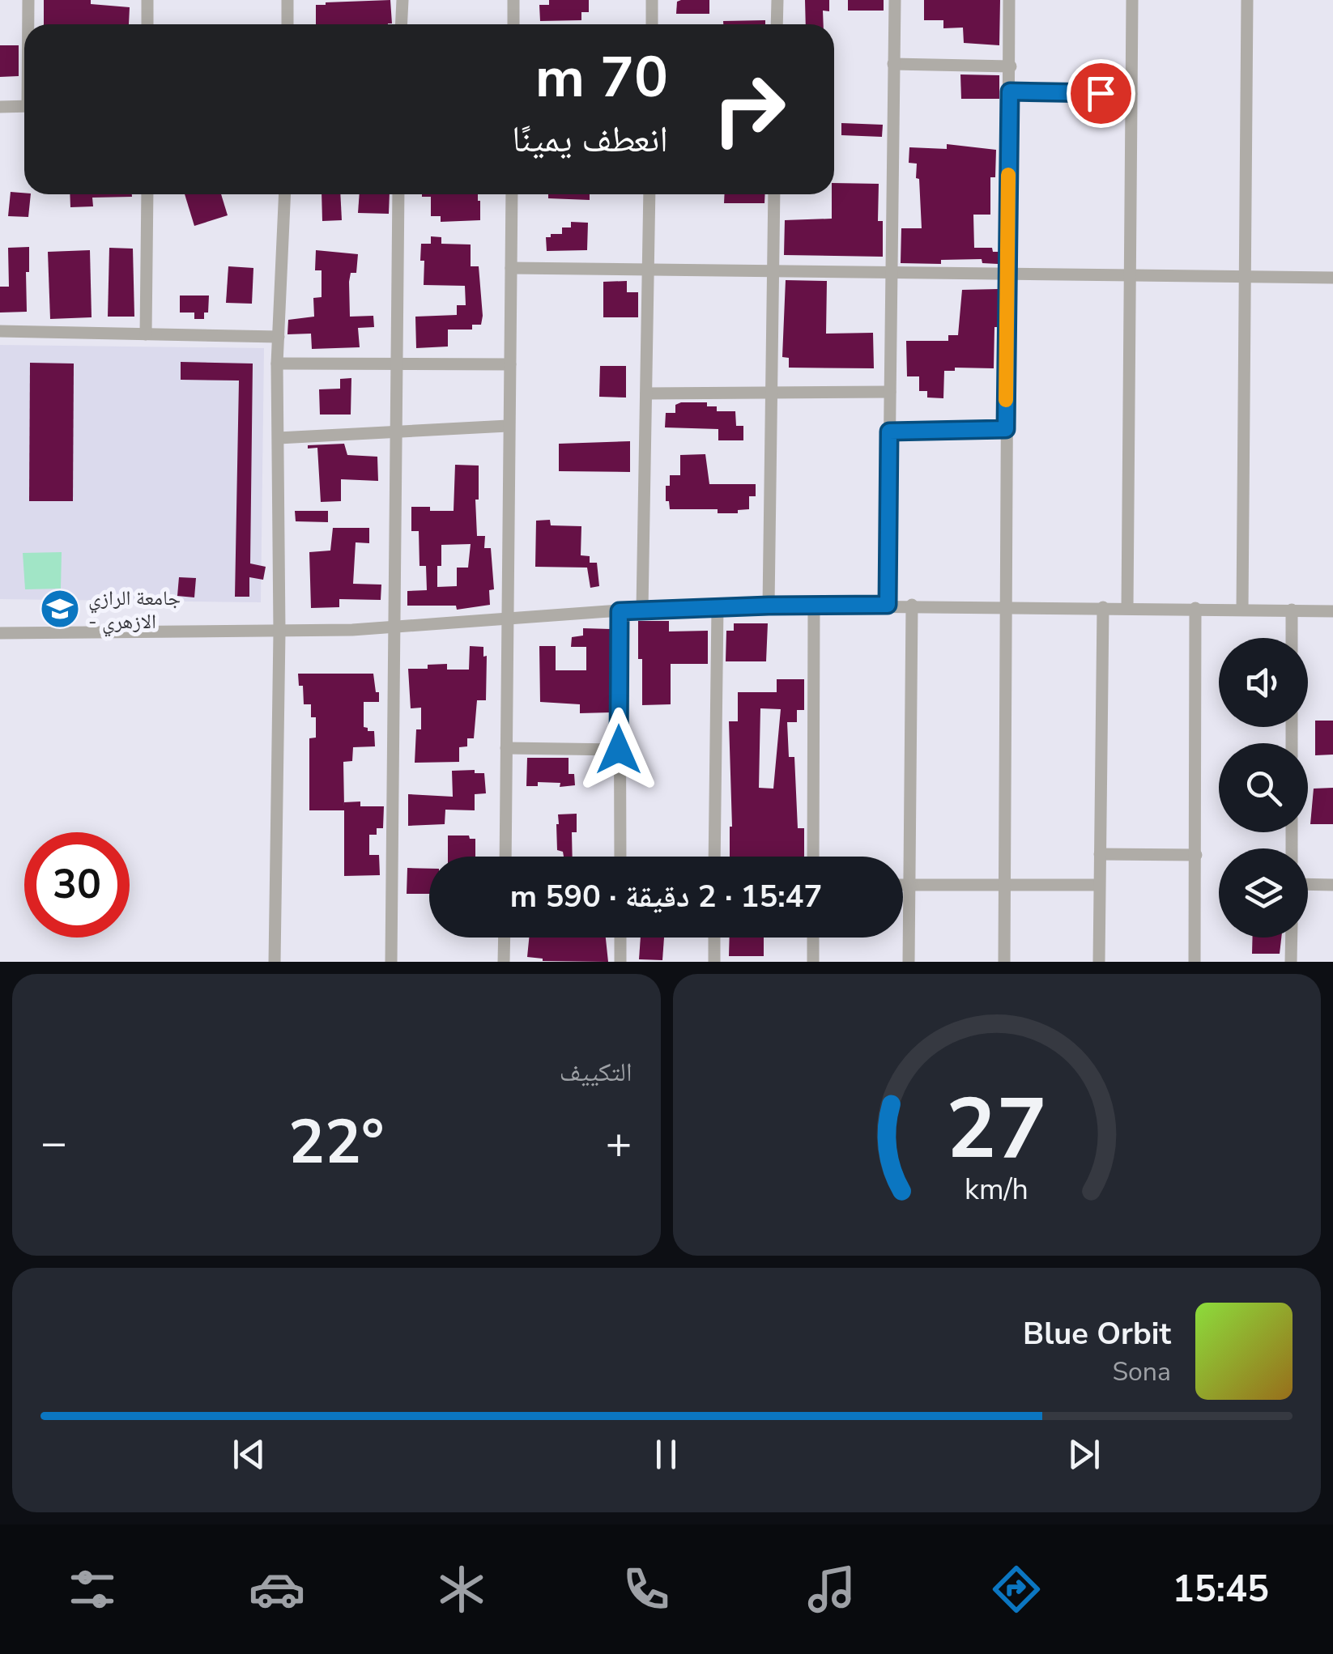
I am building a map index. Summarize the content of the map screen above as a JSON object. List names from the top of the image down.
{
  "places": {
    "school or university": ["جامعة الرازي - الازهري"]
  },
  "page": {
    "turn": ["70 m", "انعطف يمينًا"],
    "limit": "30",
    "trip": "15:47 · 2 دقيقة · 590 m",
    "tile": "التكييف",
    "heat": ["−", "22°", "+"],
    "song": ["Blue Orbit", "Sona"],
    "tabs": "15:45",
    "gauge": ["27", "km/h"]
  }
}
